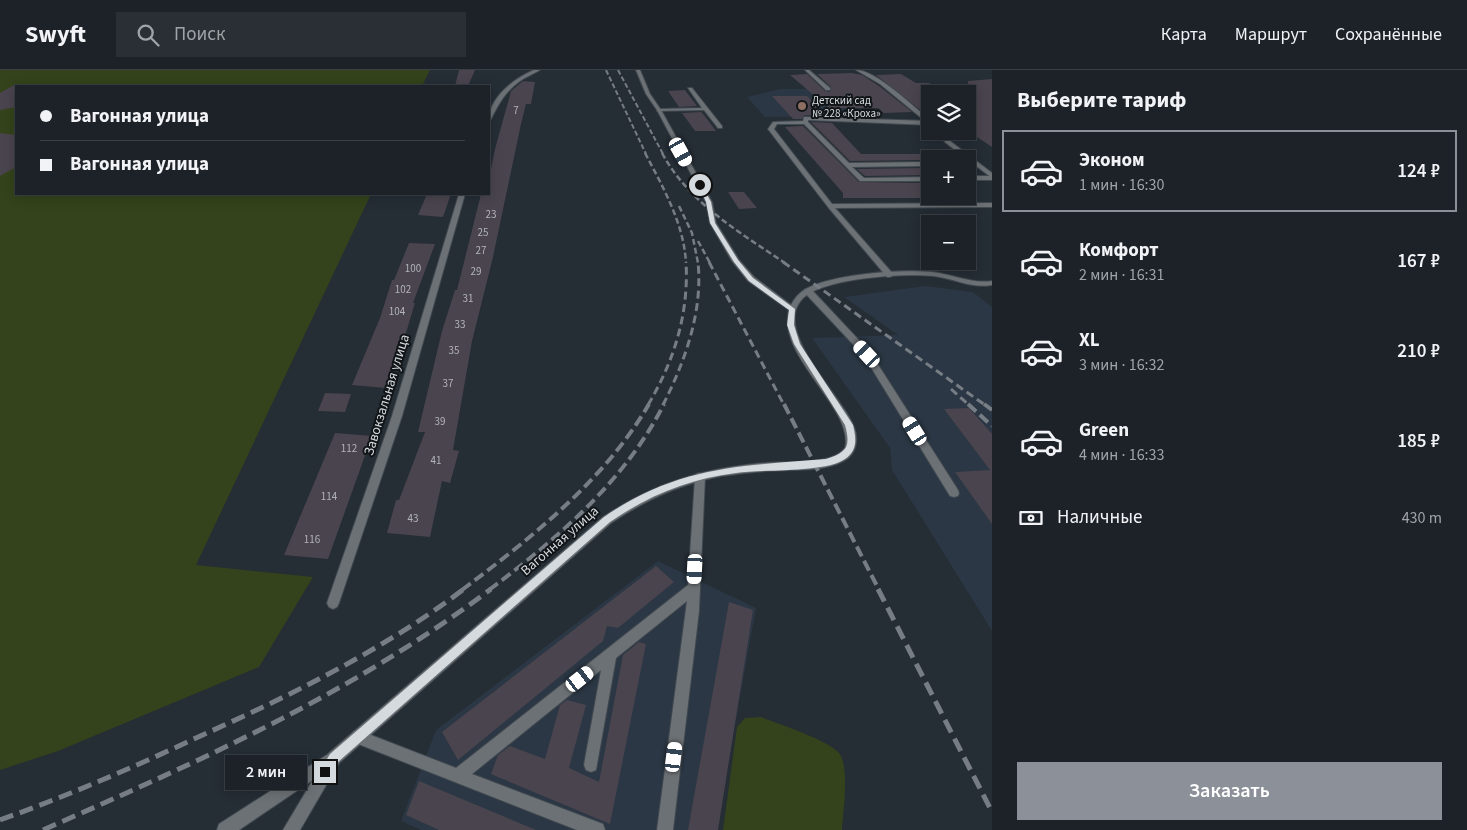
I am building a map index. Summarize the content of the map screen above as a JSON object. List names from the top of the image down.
{
  "streets": {
    "street": ["Завокзальная улица", "Вагонная улица"]
  },
  "places": ["Детский сад № 228 «Кроха»"],
  "house_numbers": [
    "7",
    "23",
    "25",
    "27",
    "100",
    "29",
    "102",
    "31",
    "104",
    "33",
    "35",
    "37",
    "39",
    "112",
    "41",
    "114",
    "43",
    "116"
  ],
  "page": {
    "header": "Swyft",
    "search": "Поиск",
    "nav": ["Карта", "Маршрут", "Сохранённые"],
    "heading": "Выберите тариф",
    "map_buttons": ["+", "−"],
    "banner": ["Вагонная улица", "Вагонная улица"],
    "list": [
      {
        "name": "Эконом",
        "note": "1 мин · 16:30",
        "value": "124 ₽"
      },
      {
        "name": "Комфорт",
        "note": "2 мин · 16:31",
        "value": "167 ₽"
      },
      {
        "name": "XL",
        "note": "3 мин · 16:32",
        "value": "210 ₽"
      },
      {
        "name": "Green",
        "note": "4 мин · 16:33",
        "value": "185 ₽"
      }
    ],
    "pay": ["Наличные", "430 m"],
    "buttons": "Заказать",
    "bubble": "2 мин"
  }
}
